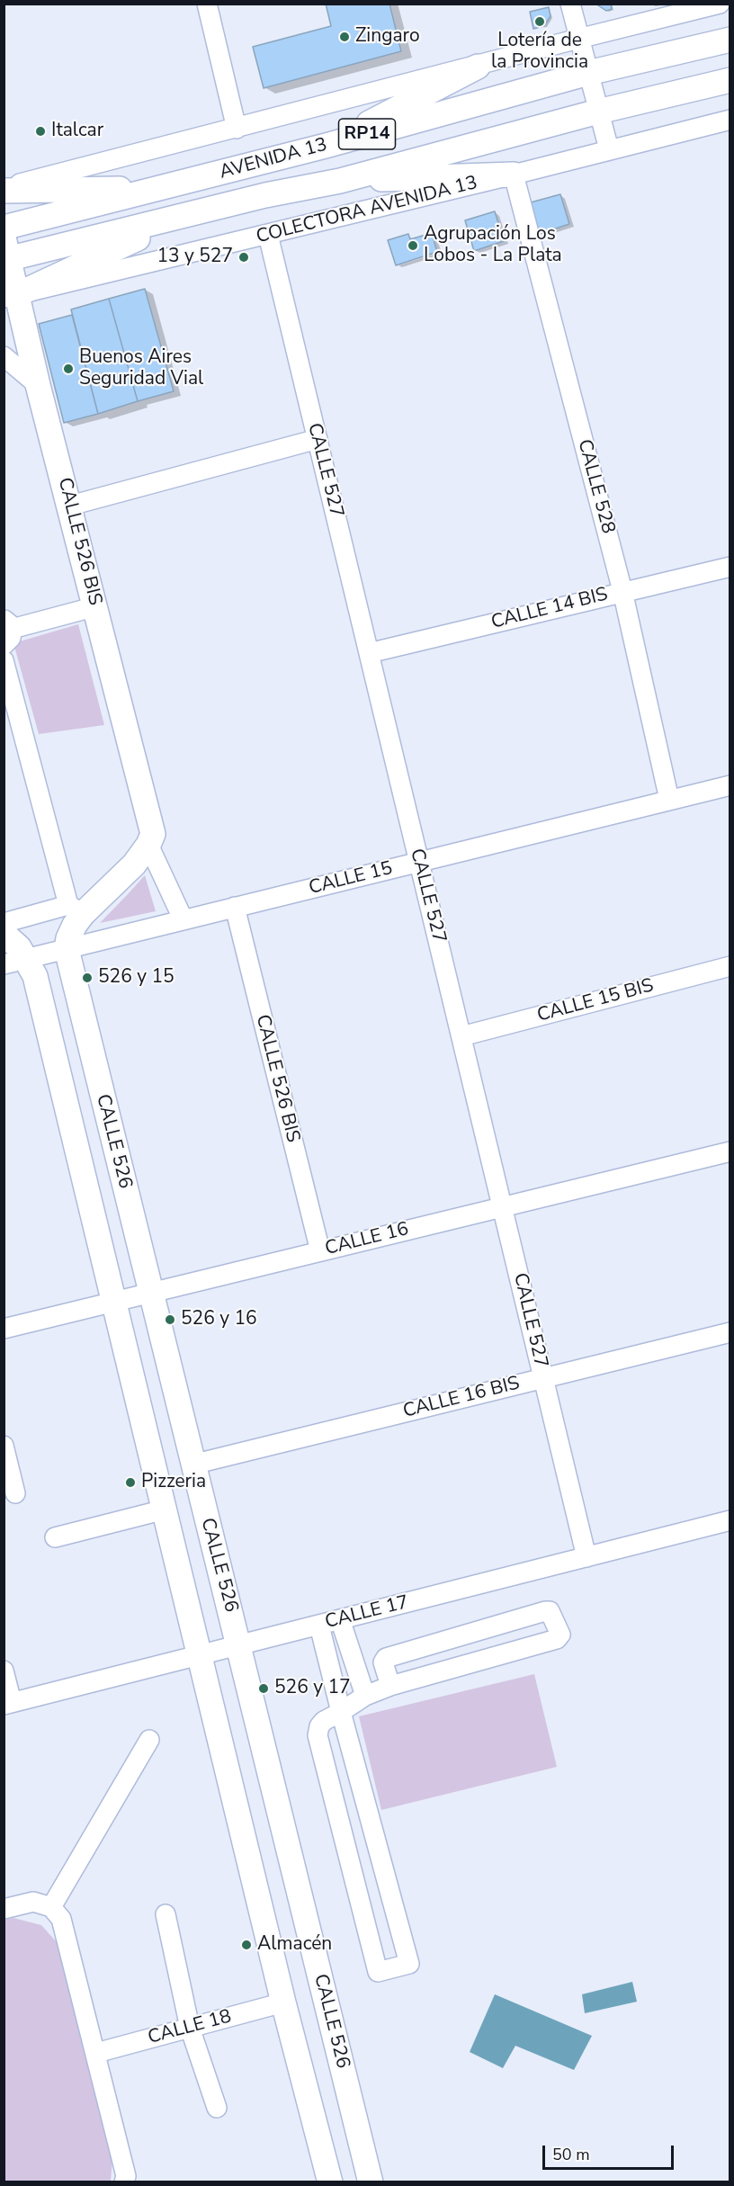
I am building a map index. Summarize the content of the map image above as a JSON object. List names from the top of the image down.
{
  "streets": {
    "main road": [
      "RP14",
      "AVENIDA 13",
      "CALLE 526 BIS",
      "CALLE 526"
    ],
    "street": [
      "COLECTORA AVENIDA 13",
      "CALLE 527",
      "CALLE 528",
      "CALLE 14 BIS",
      "CALLE 15",
      "CALLE 15 BIS",
      "CALLE 16",
      "CALLE 16 BIS",
      "CALLE 17",
      "CALLE 18"
    ]
  },
  "crossings": [
    ["AVENIDA 13", "CALLE 526 BIS"],
    ["COLECTORA AVENIDA 13", "CALLE 527"],
    ["COLECTORA AVENIDA 13", "CALLE 528"],
    ["COLECTORA AVENIDA 13", "CALLE 526 BIS"],
    ["CALLE 527", "CALLE 14 BIS"],
    ["CALLE 527", "CALLE 15"],
    ["CALLE 527", "CALLE 15 BIS"],
    ["CALLE 527", "CALLE 16"],
    ["CALLE 527", "CALLE 16 BIS"],
    ["CALLE 527", "CALLE 17"],
    ["CALLE 528", "CALLE 14 BIS"],
    ["CALLE 528", "CALLE 15"],
    ["CALLE 526 BIS", "CALLE 15"],
    ["CALLE 526 BIS", "CALLE 16"],
    ["CALLE 15", "CALLE 526"],
    ["CALLE 526", "CALLE 16"],
    ["CALLE 526", "CALLE 16 BIS"],
    ["CALLE 526", "CALLE 17"],
    ["CALLE 526", "CALLE 18"]
  ],
  "places": [
    "Lotería de la Provincia",
    "Zingaro",
    "Italcar",
    "Agrupación Los Lobos - La Plata",
    "13 y 527",
    "Buenos Aires Seguridad Vial",
    "526 y 15",
    "526 y 16",
    "Pizzeria",
    "526 y 17",
    "Almacén"
  ],
  "scale_bar": "50 m"
}
